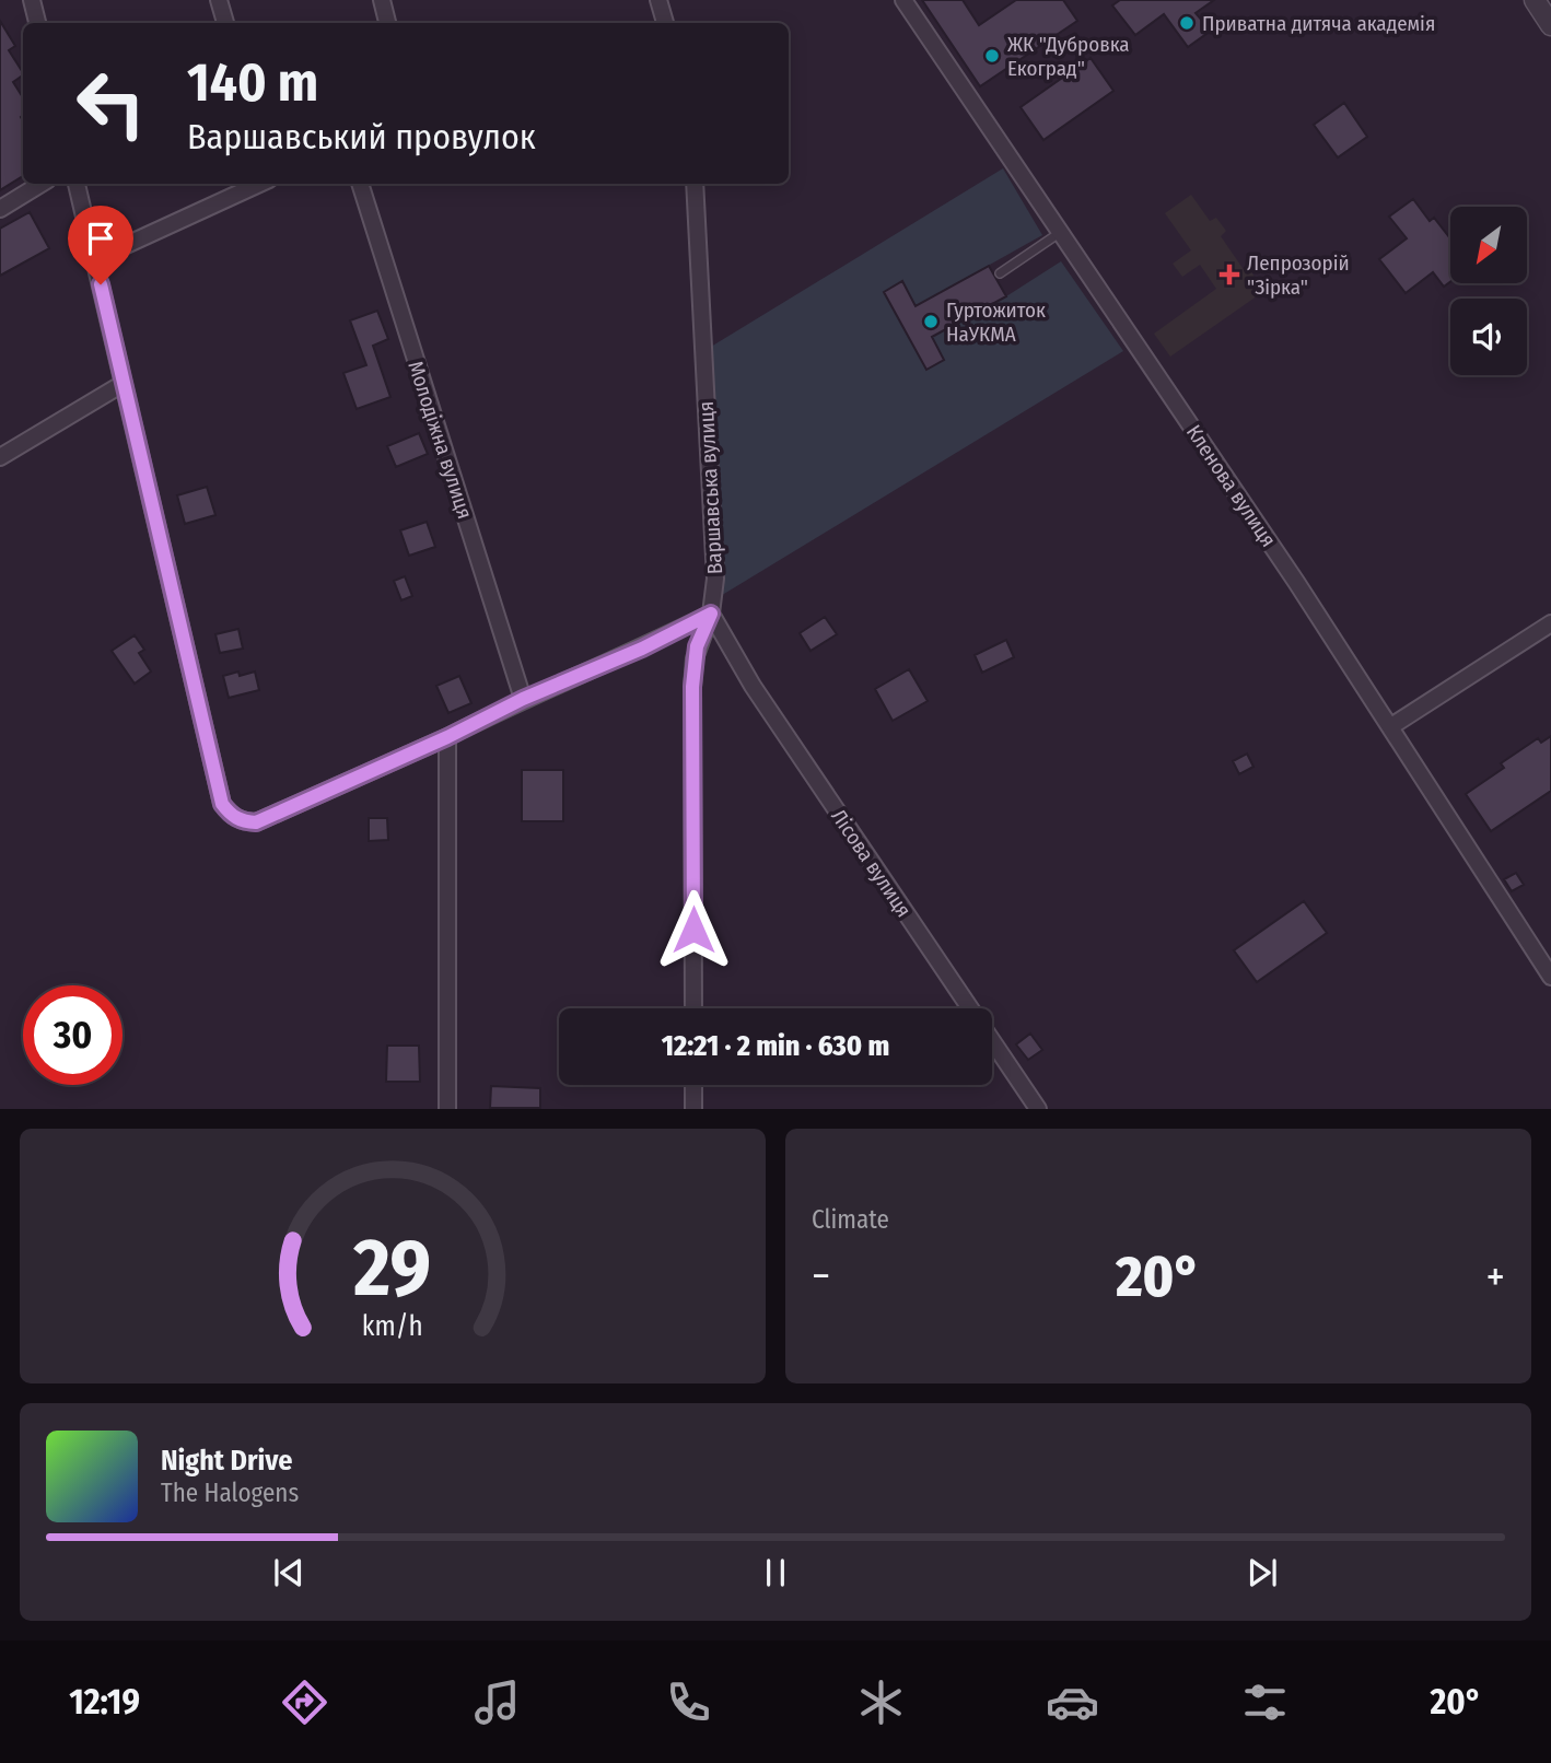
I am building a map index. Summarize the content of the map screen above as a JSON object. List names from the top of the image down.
{
  "streets": {
    "street": [
      "Молодіжна вулиця",
      "Кленова вулиця",
      "Варшавська вулиця",
      "Лісова вулиця"
    ]
  },
  "crossings": [
    ["Варшавська вулиця", "Лісова вулиця"]
  ],
  "places": {
    "other": ["Приватна дитяча академiя", "ЖК \"Дубровка Екоград\"", "Гуртожиток НаУКМА"],
    "health": ["Лепрозорій \"Зірка\""]
  },
  "north": "bottom left",
  "page": {
    "turn": ["140 m", "Варшавський провулок"],
    "limit": "30",
    "trip": "12:21 · 2 min · 630 m",
    "tile": "Climate",
    "heat": ["−", "20°", "+"],
    "song": ["Night Drive", "The Halogens"],
    "tabs": ["12:19", "20°"],
    "gauge": ["29", "km/h"]
  }
}
